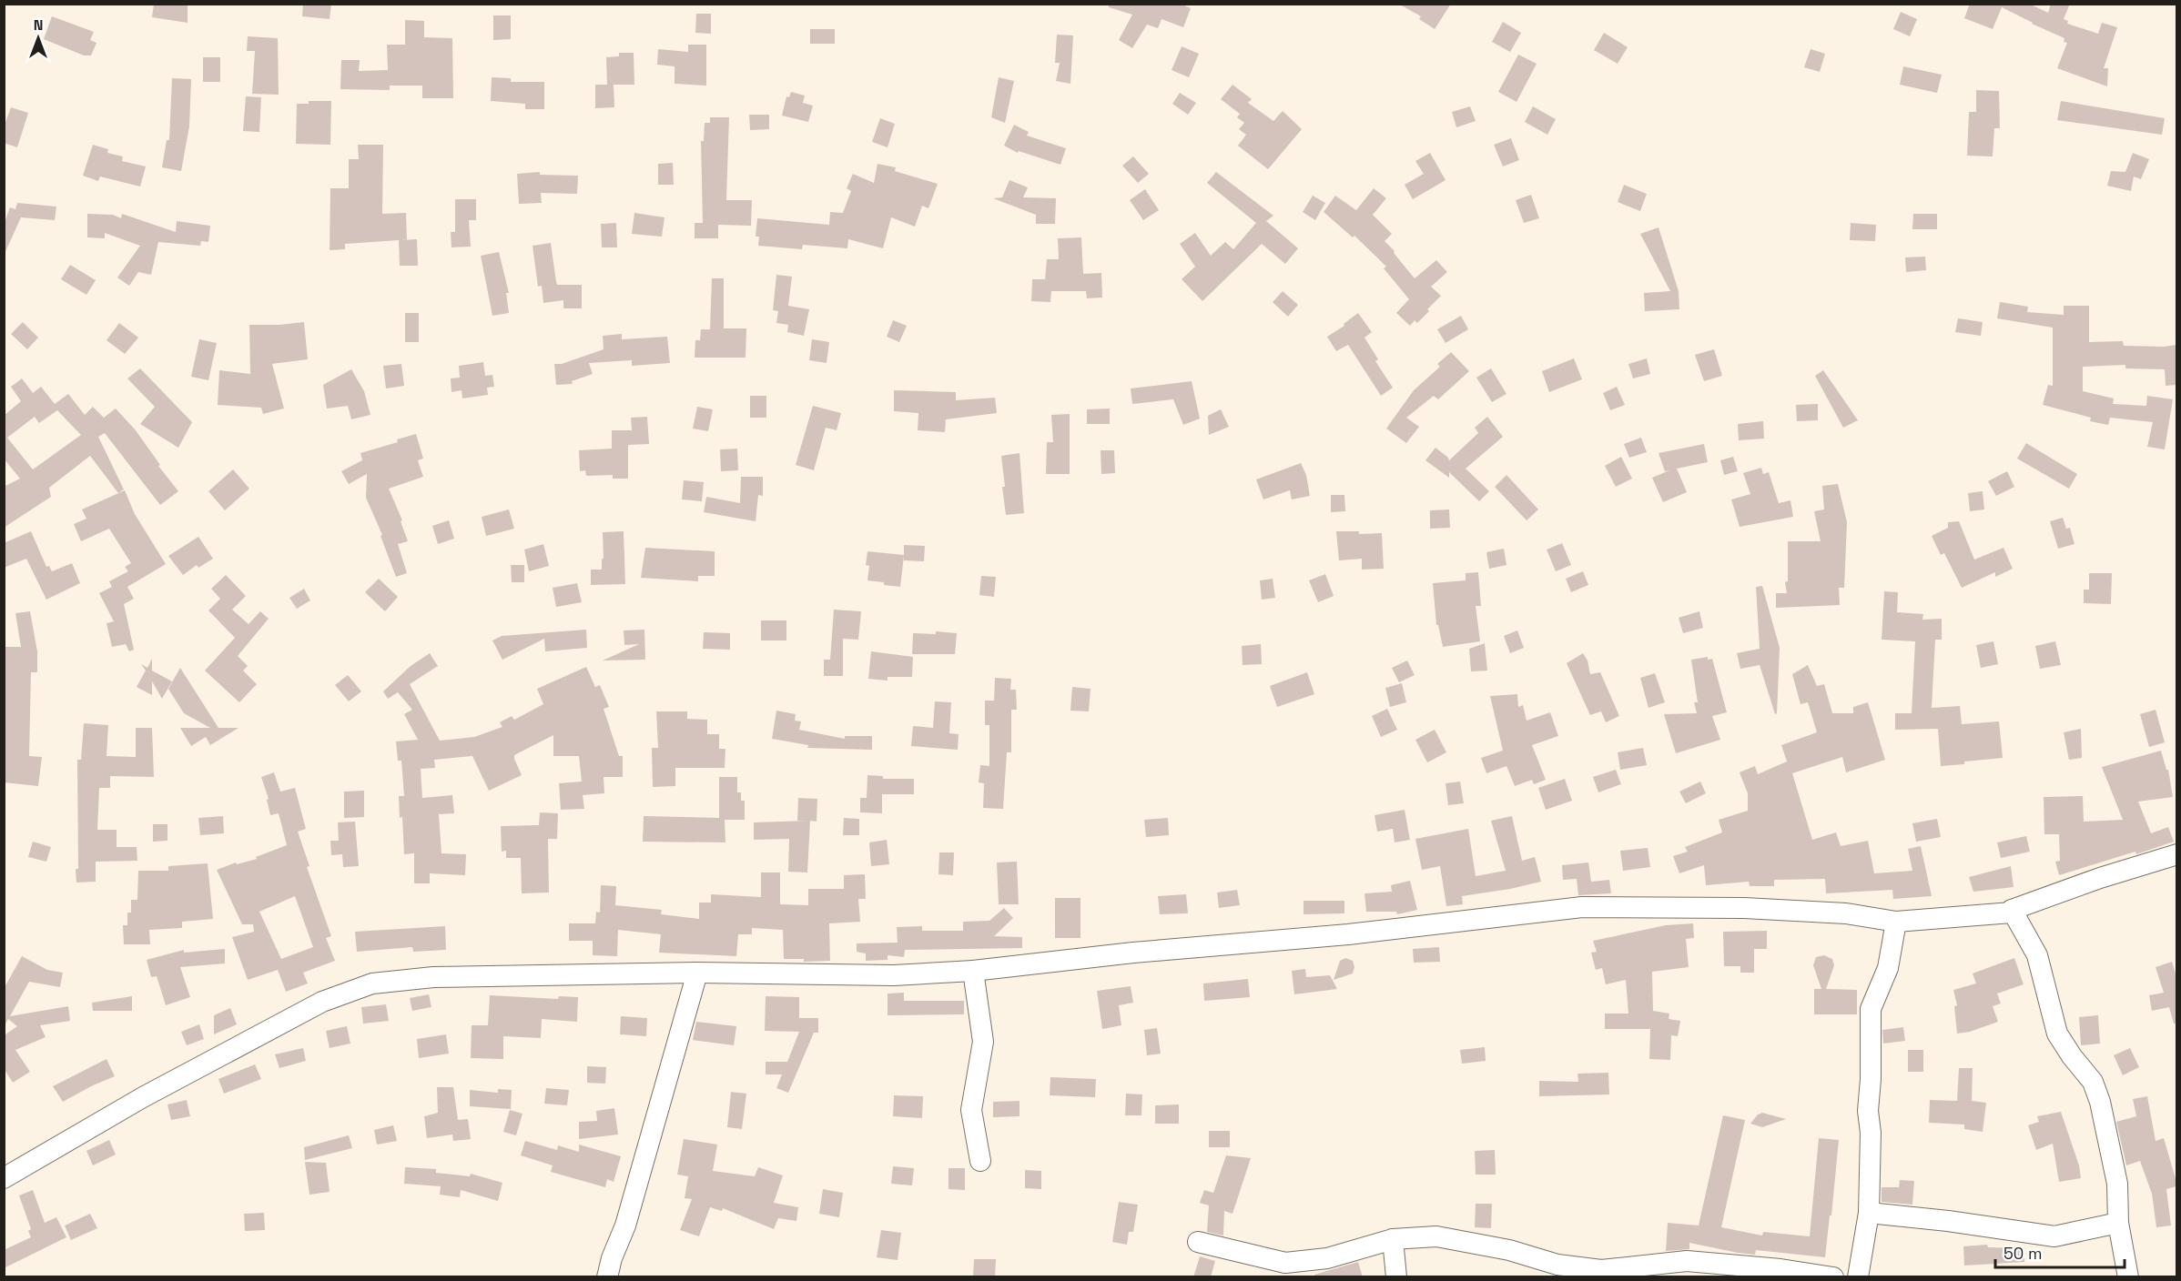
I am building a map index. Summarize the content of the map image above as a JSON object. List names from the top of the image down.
{
  "scale_bar": "50 m",
  "north": "top"
}
